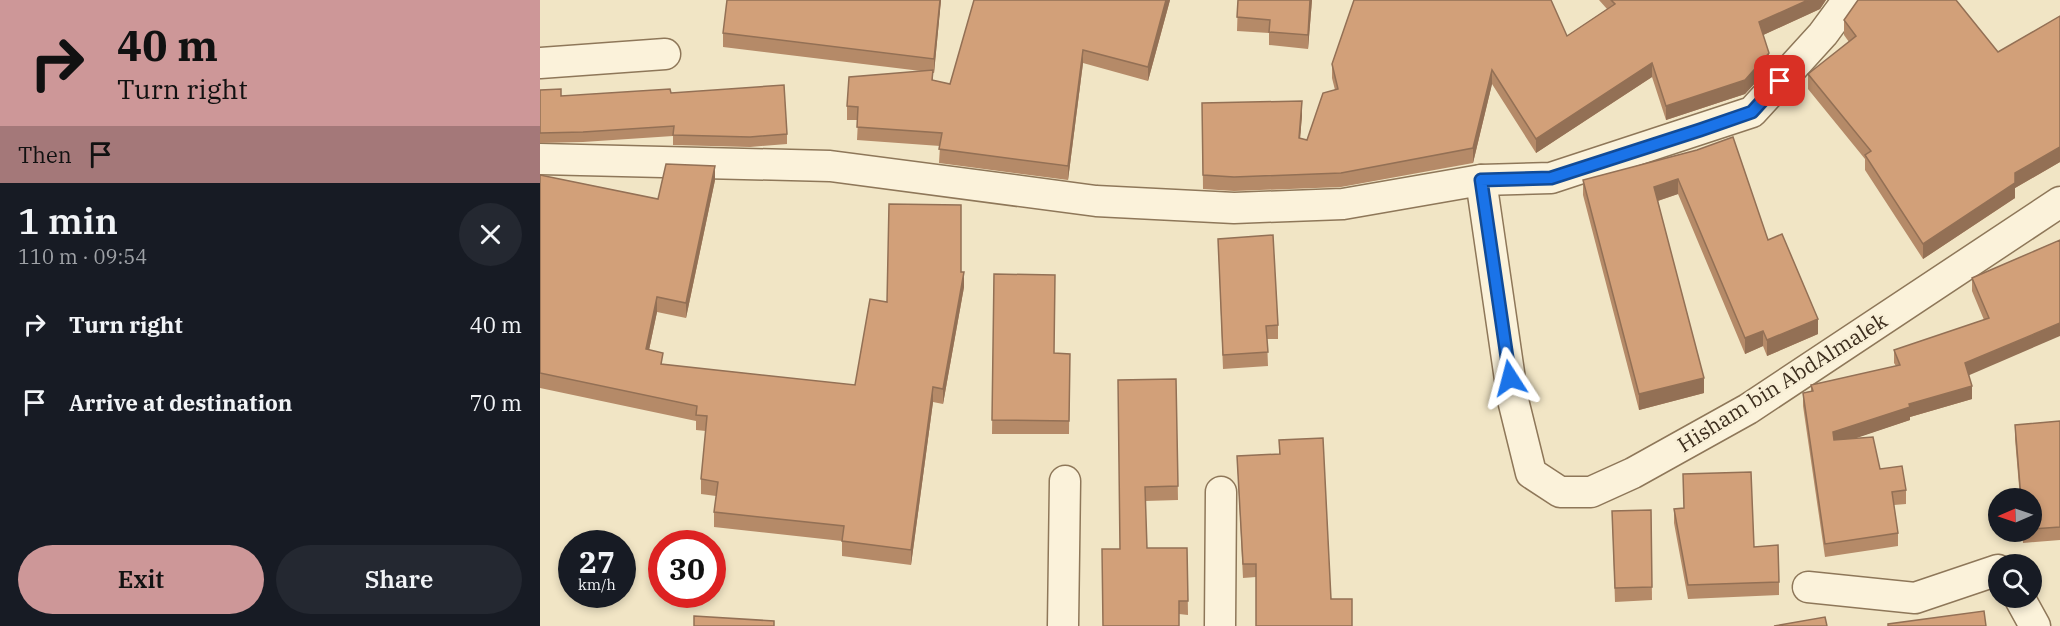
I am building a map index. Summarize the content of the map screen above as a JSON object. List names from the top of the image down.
{
  "streets": {
    "street": ["Hisham bin AbdAlmalek"]
  },
  "north": "left",
  "page": {
    "turn": ["40 m", "Turn right"],
    "then": "Then",
    "heading": ["1 min", "110 m · 09:54"],
    "list": [
      {
        "name": "Turn right",
        "value": "40 m"
      },
      {
        "name": "Arrive at destination",
        "value": "70 m"
      }
    ],
    "speed": "27 km/h",
    "limit": "30",
    "buttons": ["Exit", "Share"]
  }
}
